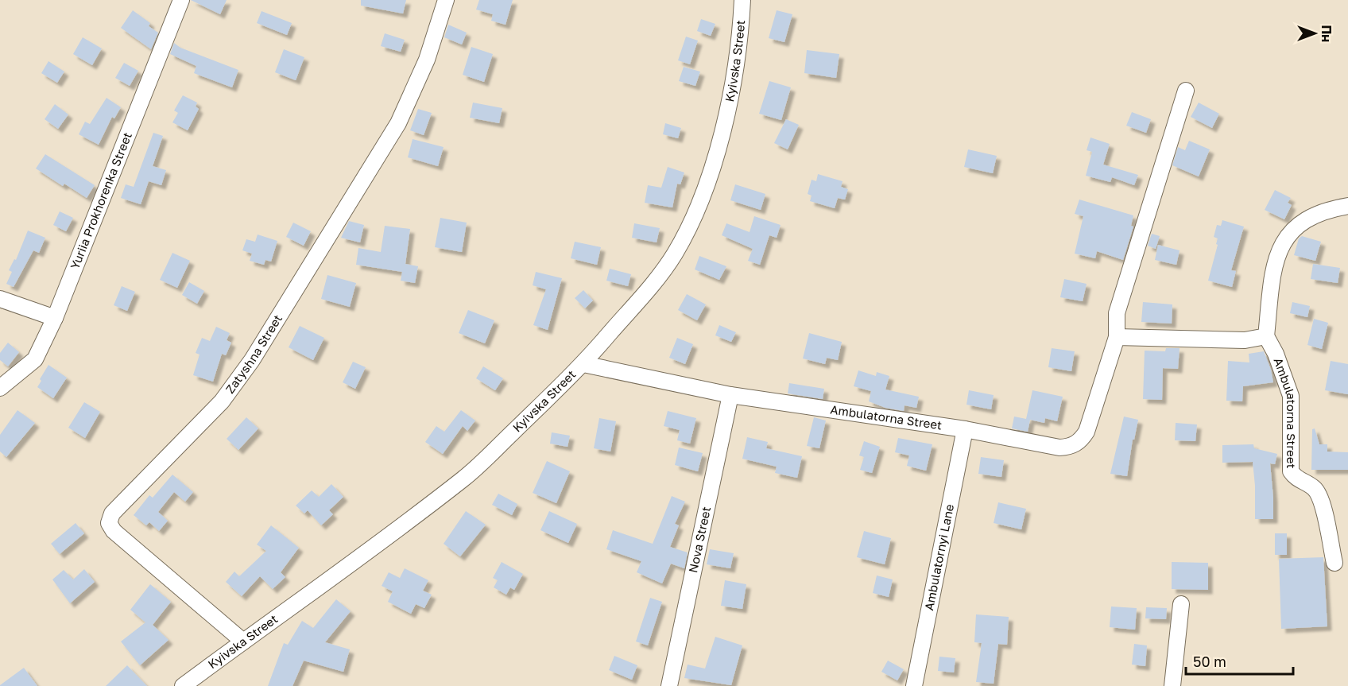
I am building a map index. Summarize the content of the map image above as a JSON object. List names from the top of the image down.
{
  "streets": {
    "street": [
      "Kyivska Street",
      "Yuriia Prokhorenka Street",
      "Zatyshna Street",
      "Ambulatorna Street",
      "Nova Street",
      "Ambulatornyi Lane"
    ]
  },
  "crossings": [
    ["Kyivska Street", "Zatyshna Street"],
    ["Kyivska Street", "Ambulatorna Street"],
    ["Ambulatorna Street", "Nova Street"],
    ["Ambulatorna Street", "Ambulatornyi Lane"]
  ],
  "scale_bar": "50 m",
  "north": "right"
}
